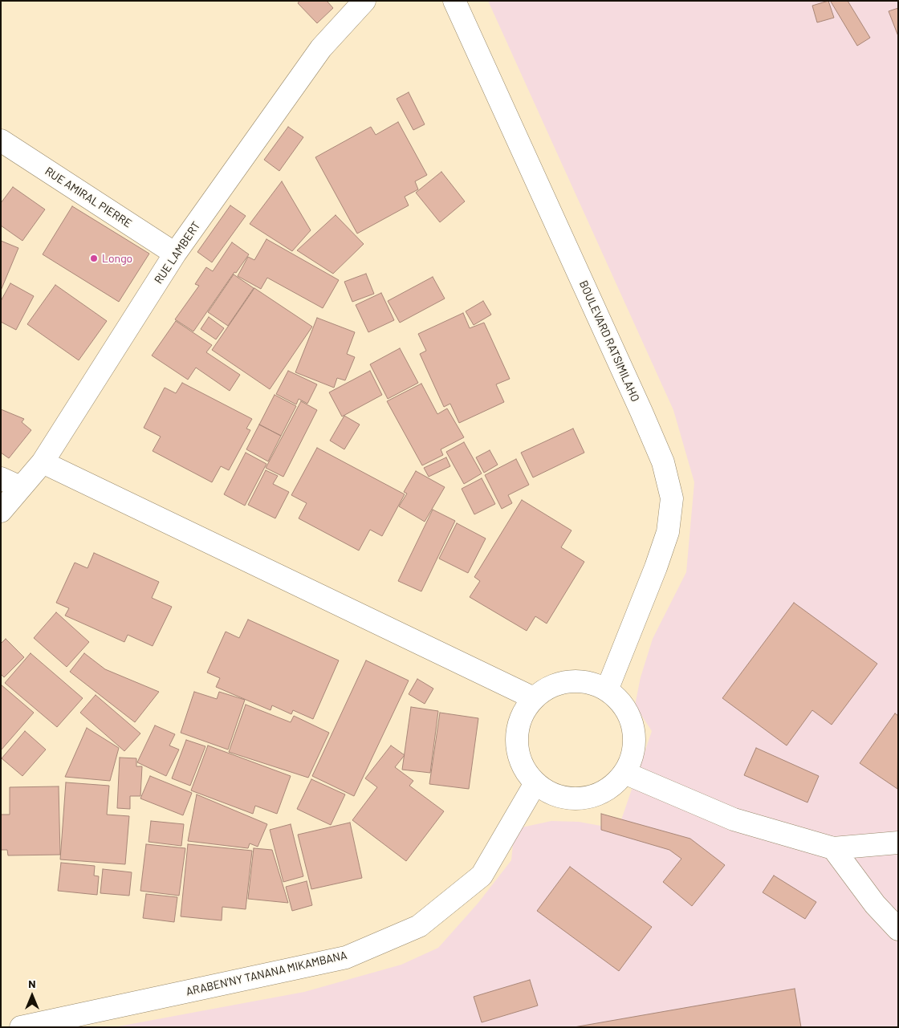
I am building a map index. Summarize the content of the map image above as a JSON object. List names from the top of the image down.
{
  "streets": {
    "main road": [
      "RUE AMIRAL PIERRE",
      "RUE LAMBERT",
      "BOULEVARD RATSIMILAHO",
      "ARABEN'NY TANANA MIKAMBANA"
    ]
  },
  "crossings": [
    ["RUE AMIRAL PIERRE", "RUE LAMBERT"],
    ["BOULEVARD RATSIMILAHO", "ARABEN'NY TANANA MIKAMBANA"]
  ],
  "places": ["Longo"],
  "north": "top"
}
